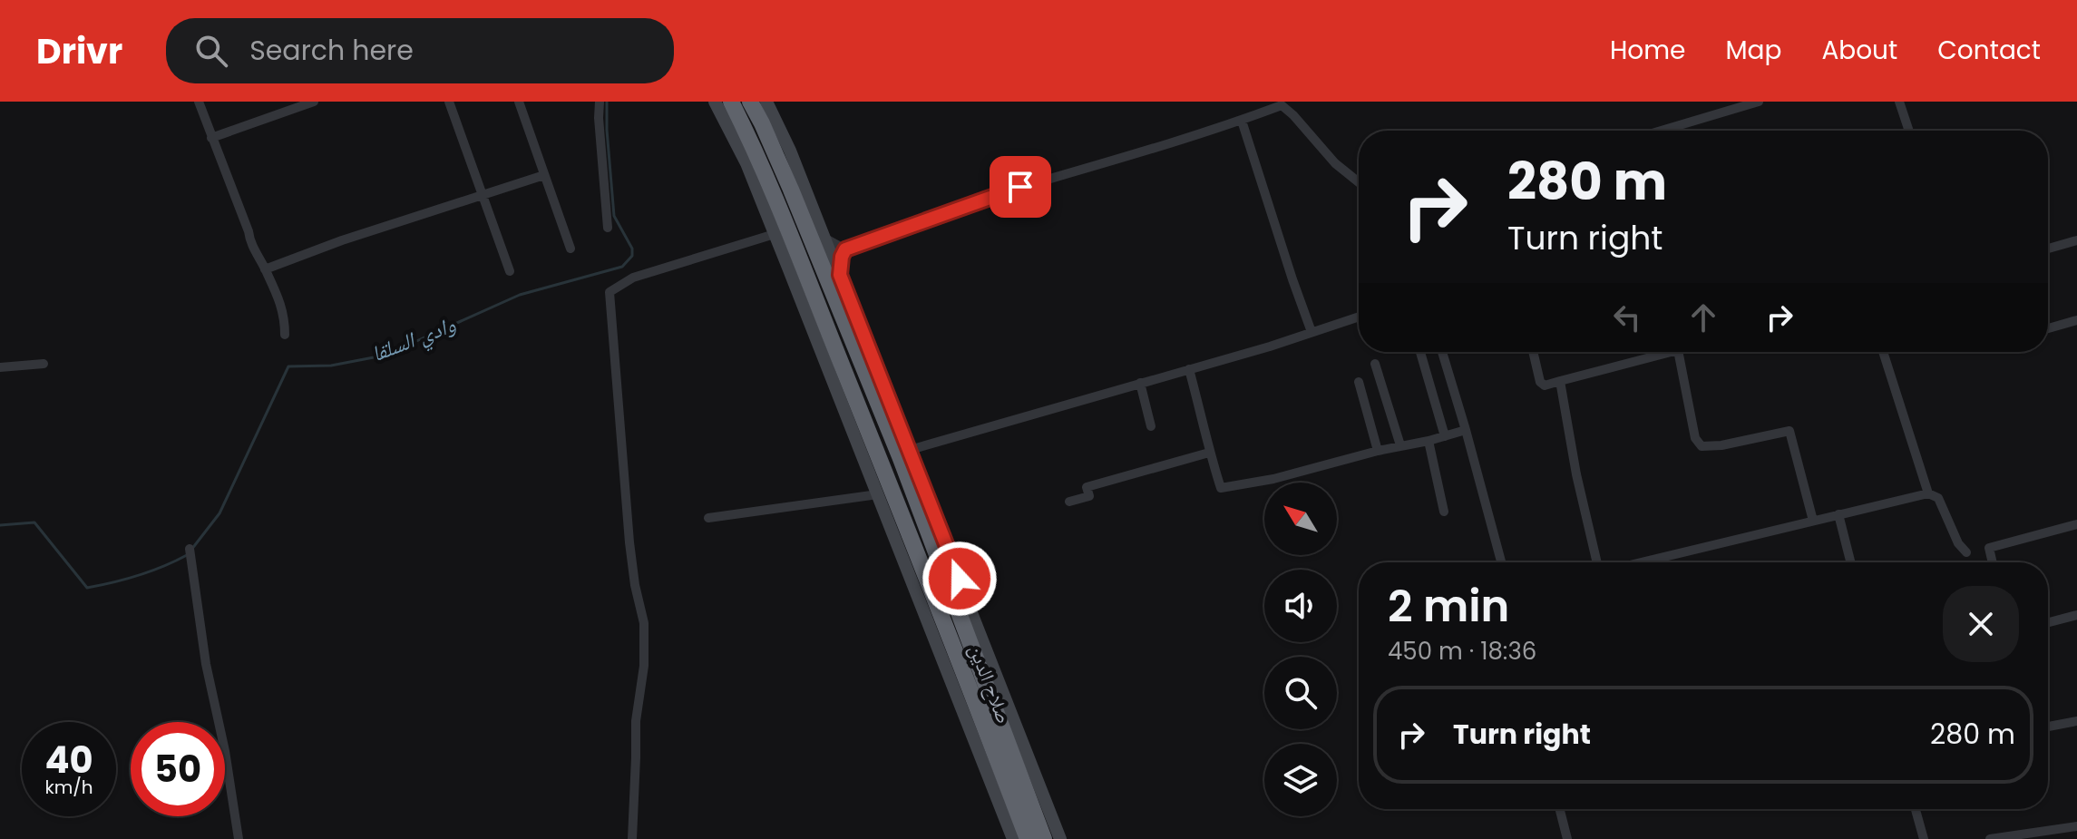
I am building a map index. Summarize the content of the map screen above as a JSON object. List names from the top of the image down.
{
  "streets": {
    "highway": ["صلاح الدين"]
  },
  "water": ["وادي السلقا"],
  "north": "top left",
  "page": {
    "header": "Drivr",
    "search": "Search here",
    "nav": [
      "Home",
      "Map",
      "About",
      "Contact"
    ],
    "turn": ["280 m", "Turn right"],
    "heading": ["2 min", "450 m · 18:36"],
    "list": [
      {
        "name": "Turn right",
        "value": "280 m"
      }
    ],
    "speed": "40 km/h",
    "limit": "50"
  }
}
